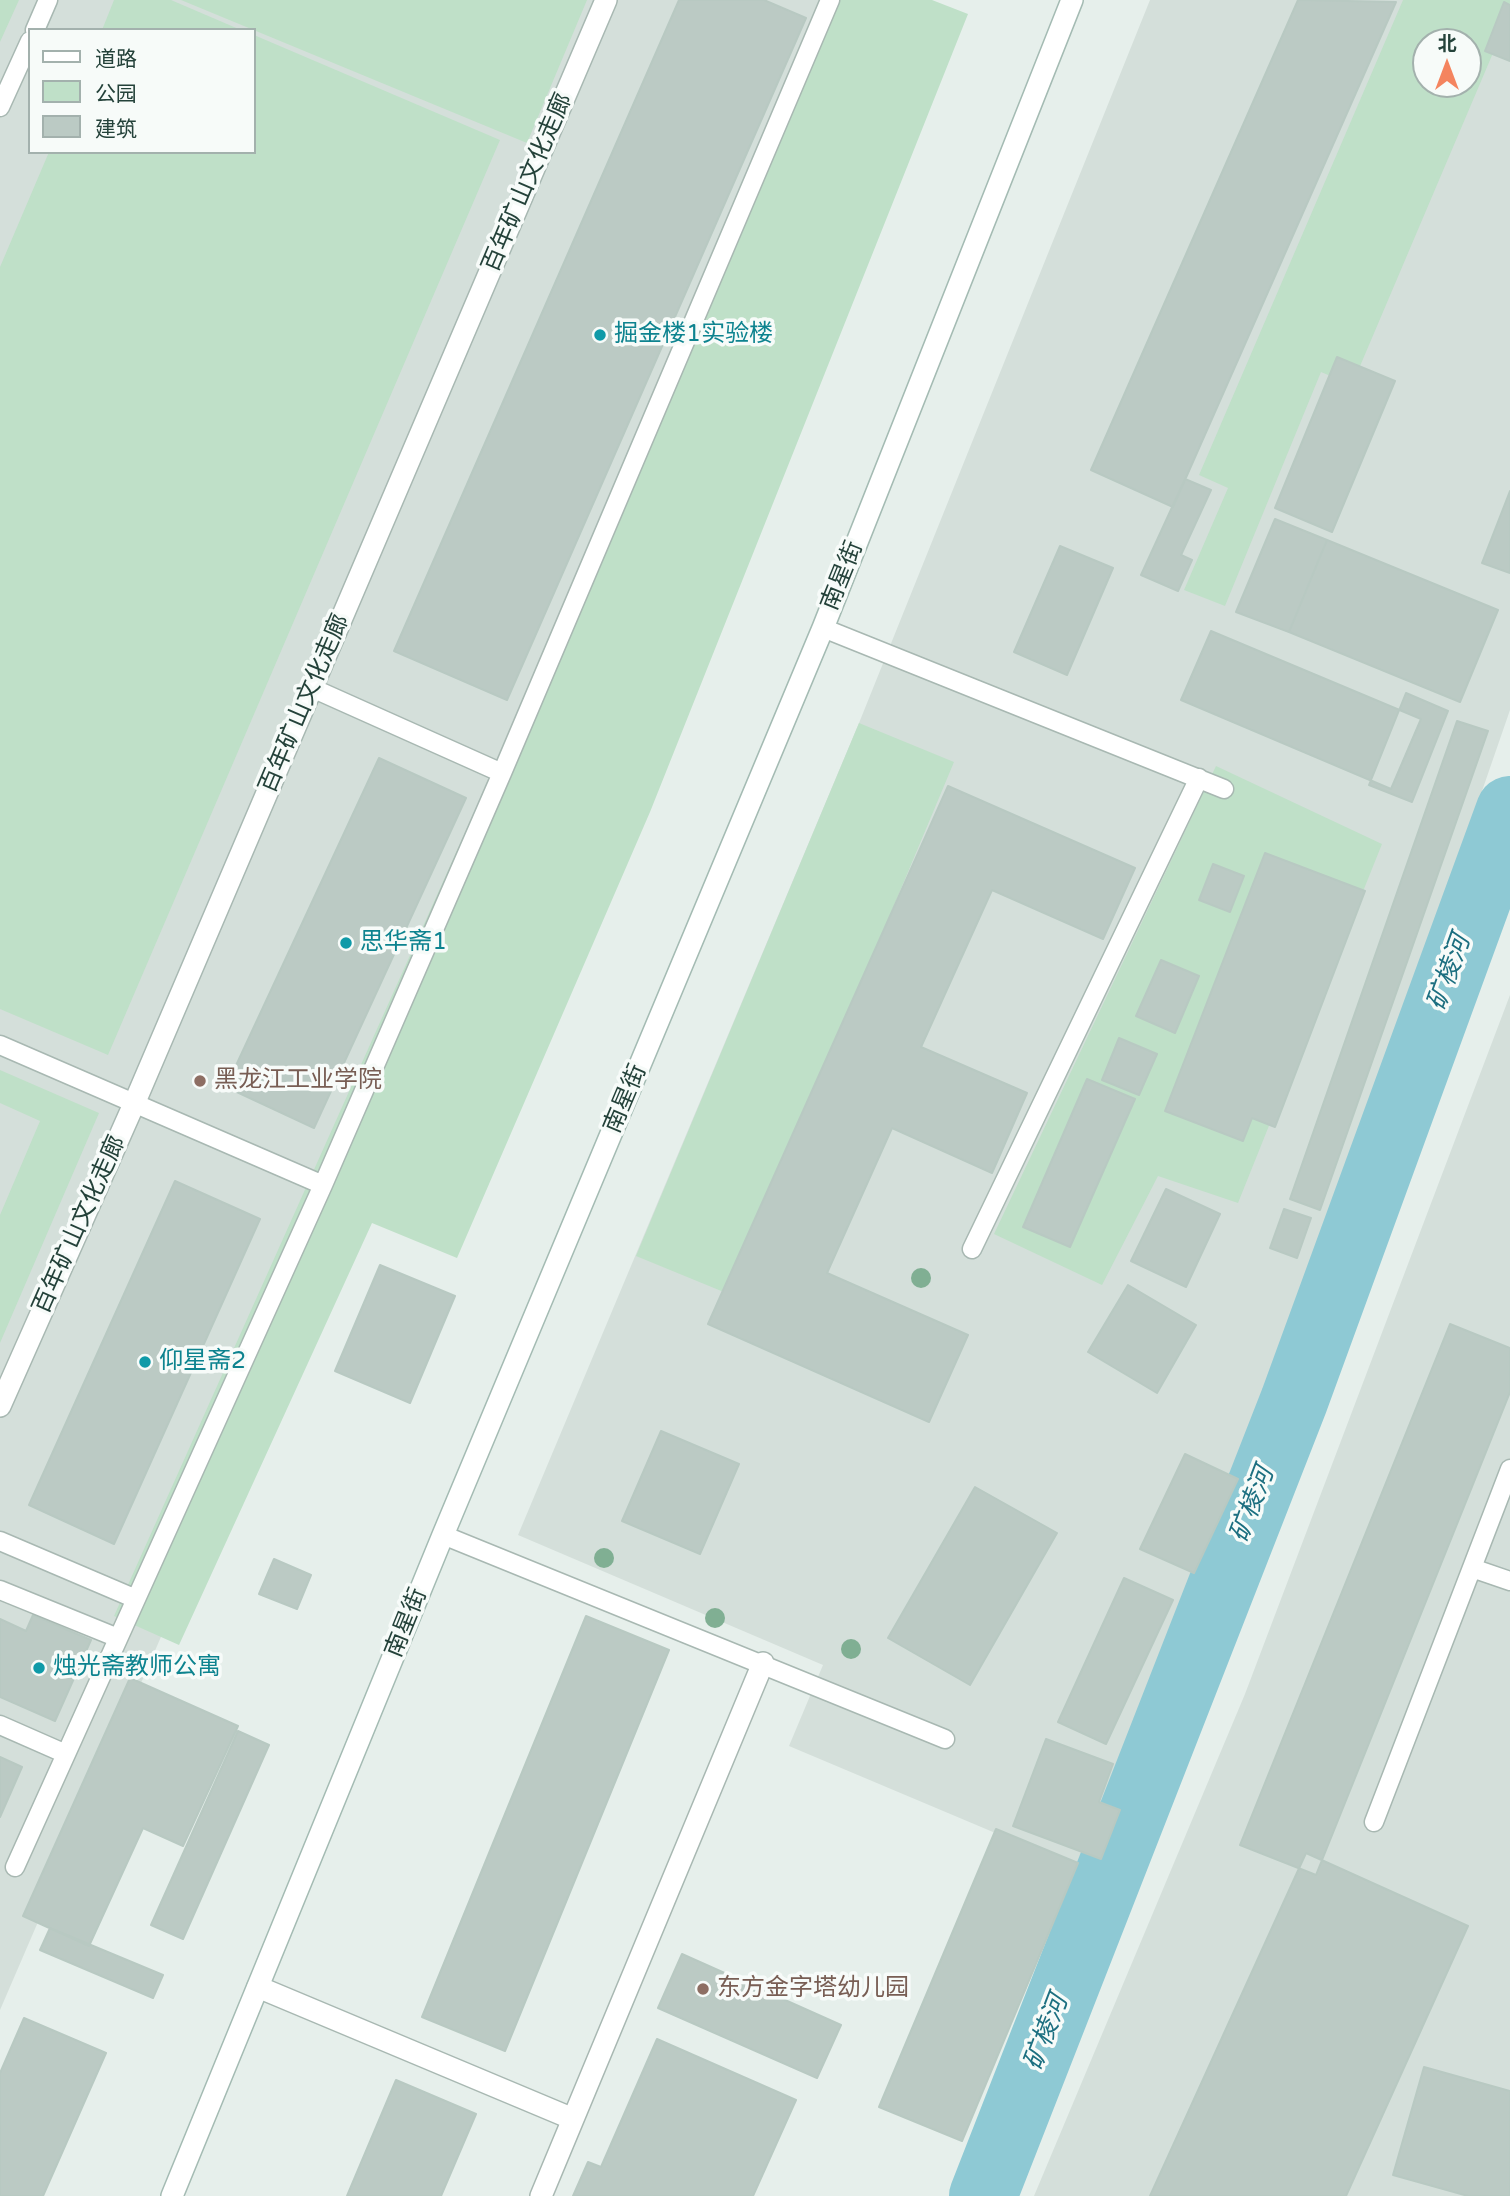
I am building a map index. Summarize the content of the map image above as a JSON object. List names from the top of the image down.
{
  "streets": {
    "street": ["百年矿山文化走廊", "南星街"]
  },
  "water": ["矿棱河"],
  "places": [
    "掘金楼1实验楼",
    "思华斋1",
    "黑龙江工业学院",
    "仰星斋2",
    "烛光斋教师公寓",
    "东方金字塔幼儿园"
  ],
  "legend": ["道路", "公园", "建筑"],
  "north": "top"
}
